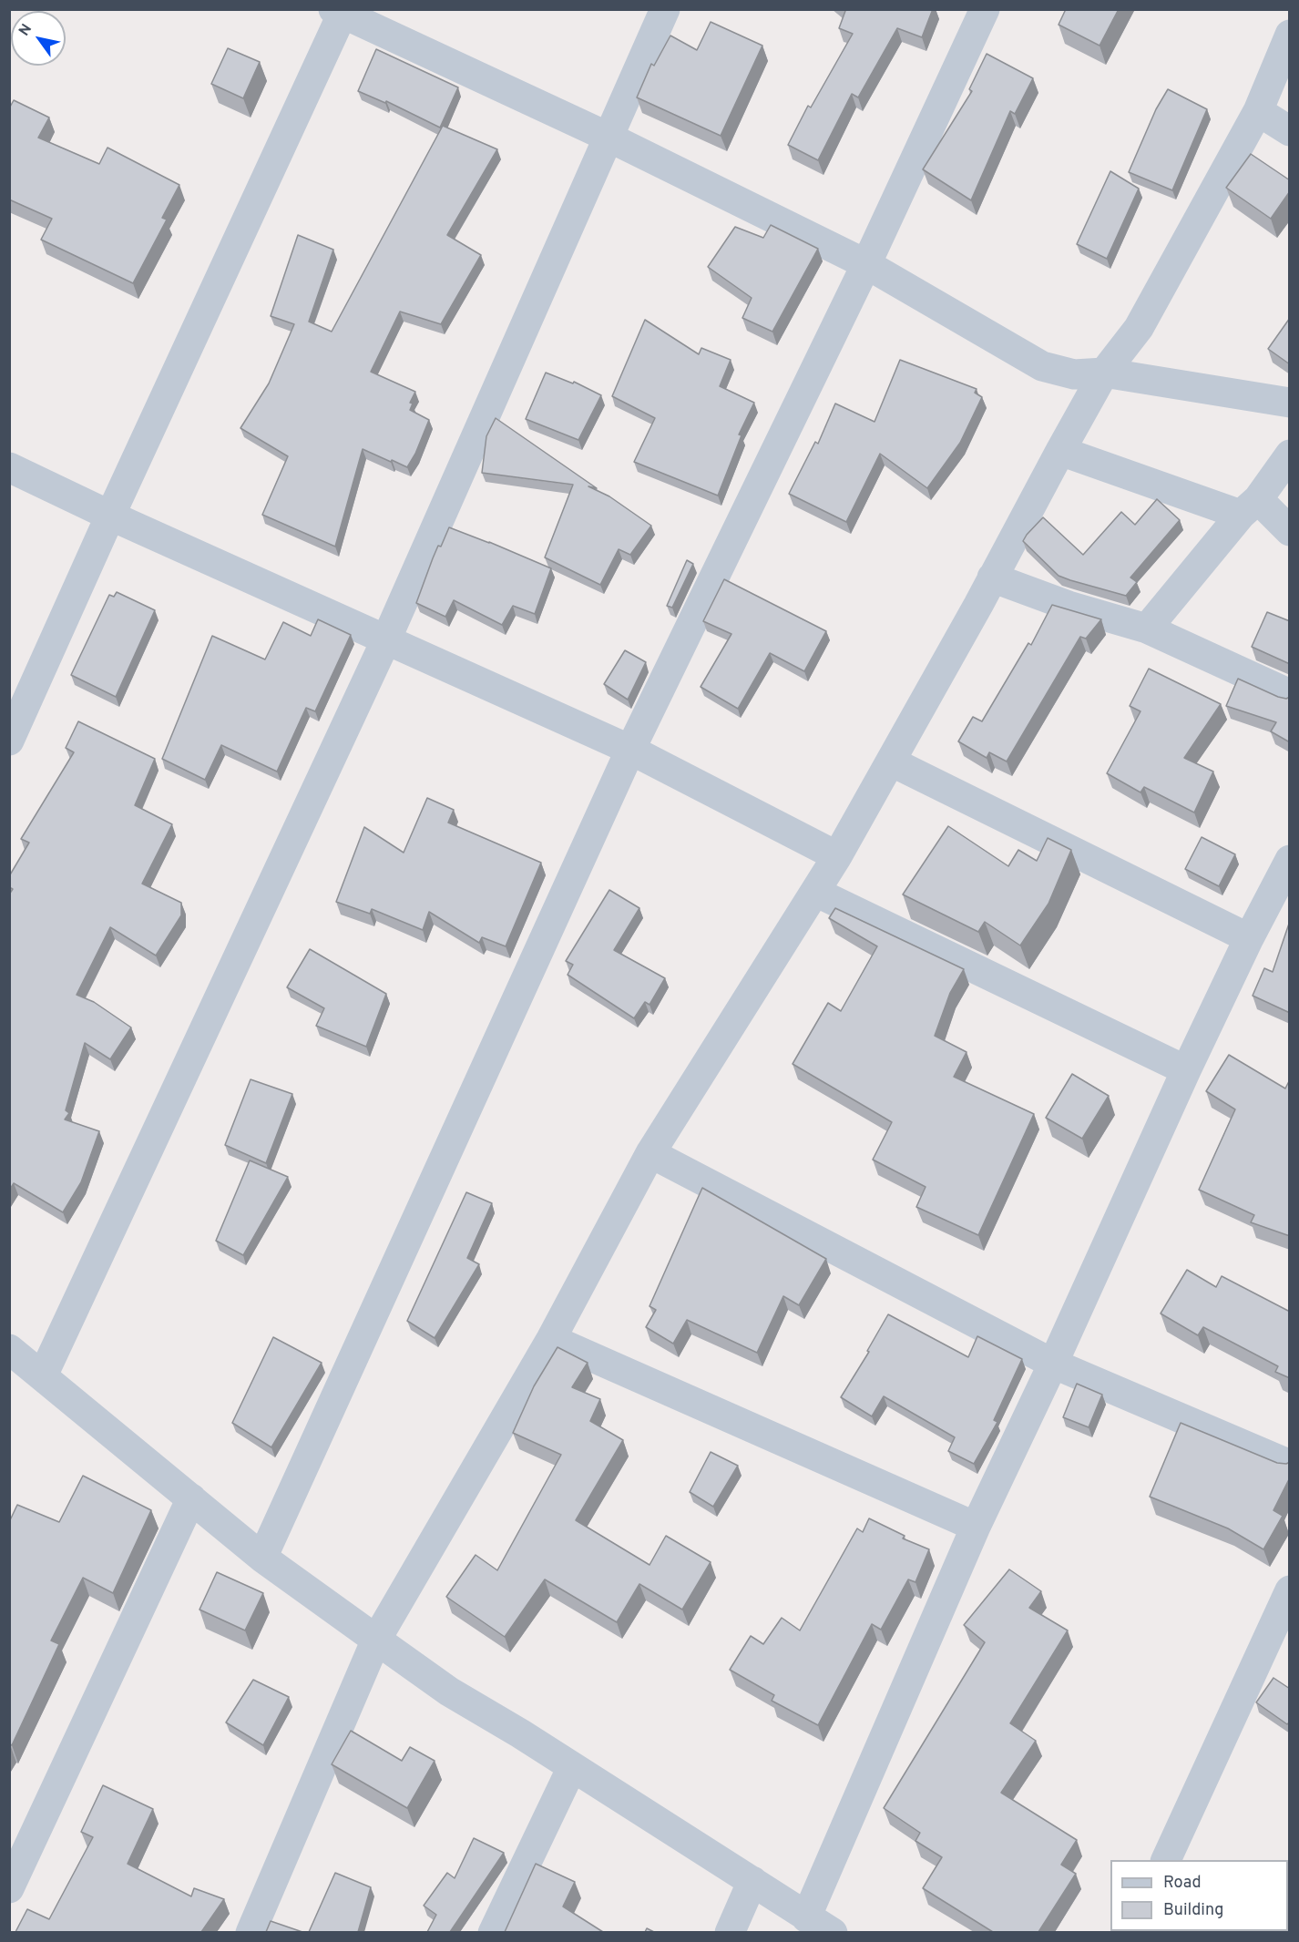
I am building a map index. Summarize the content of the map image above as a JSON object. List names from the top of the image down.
{
  "legend": ["Road", "Building"],
  "north": "top left"
}
